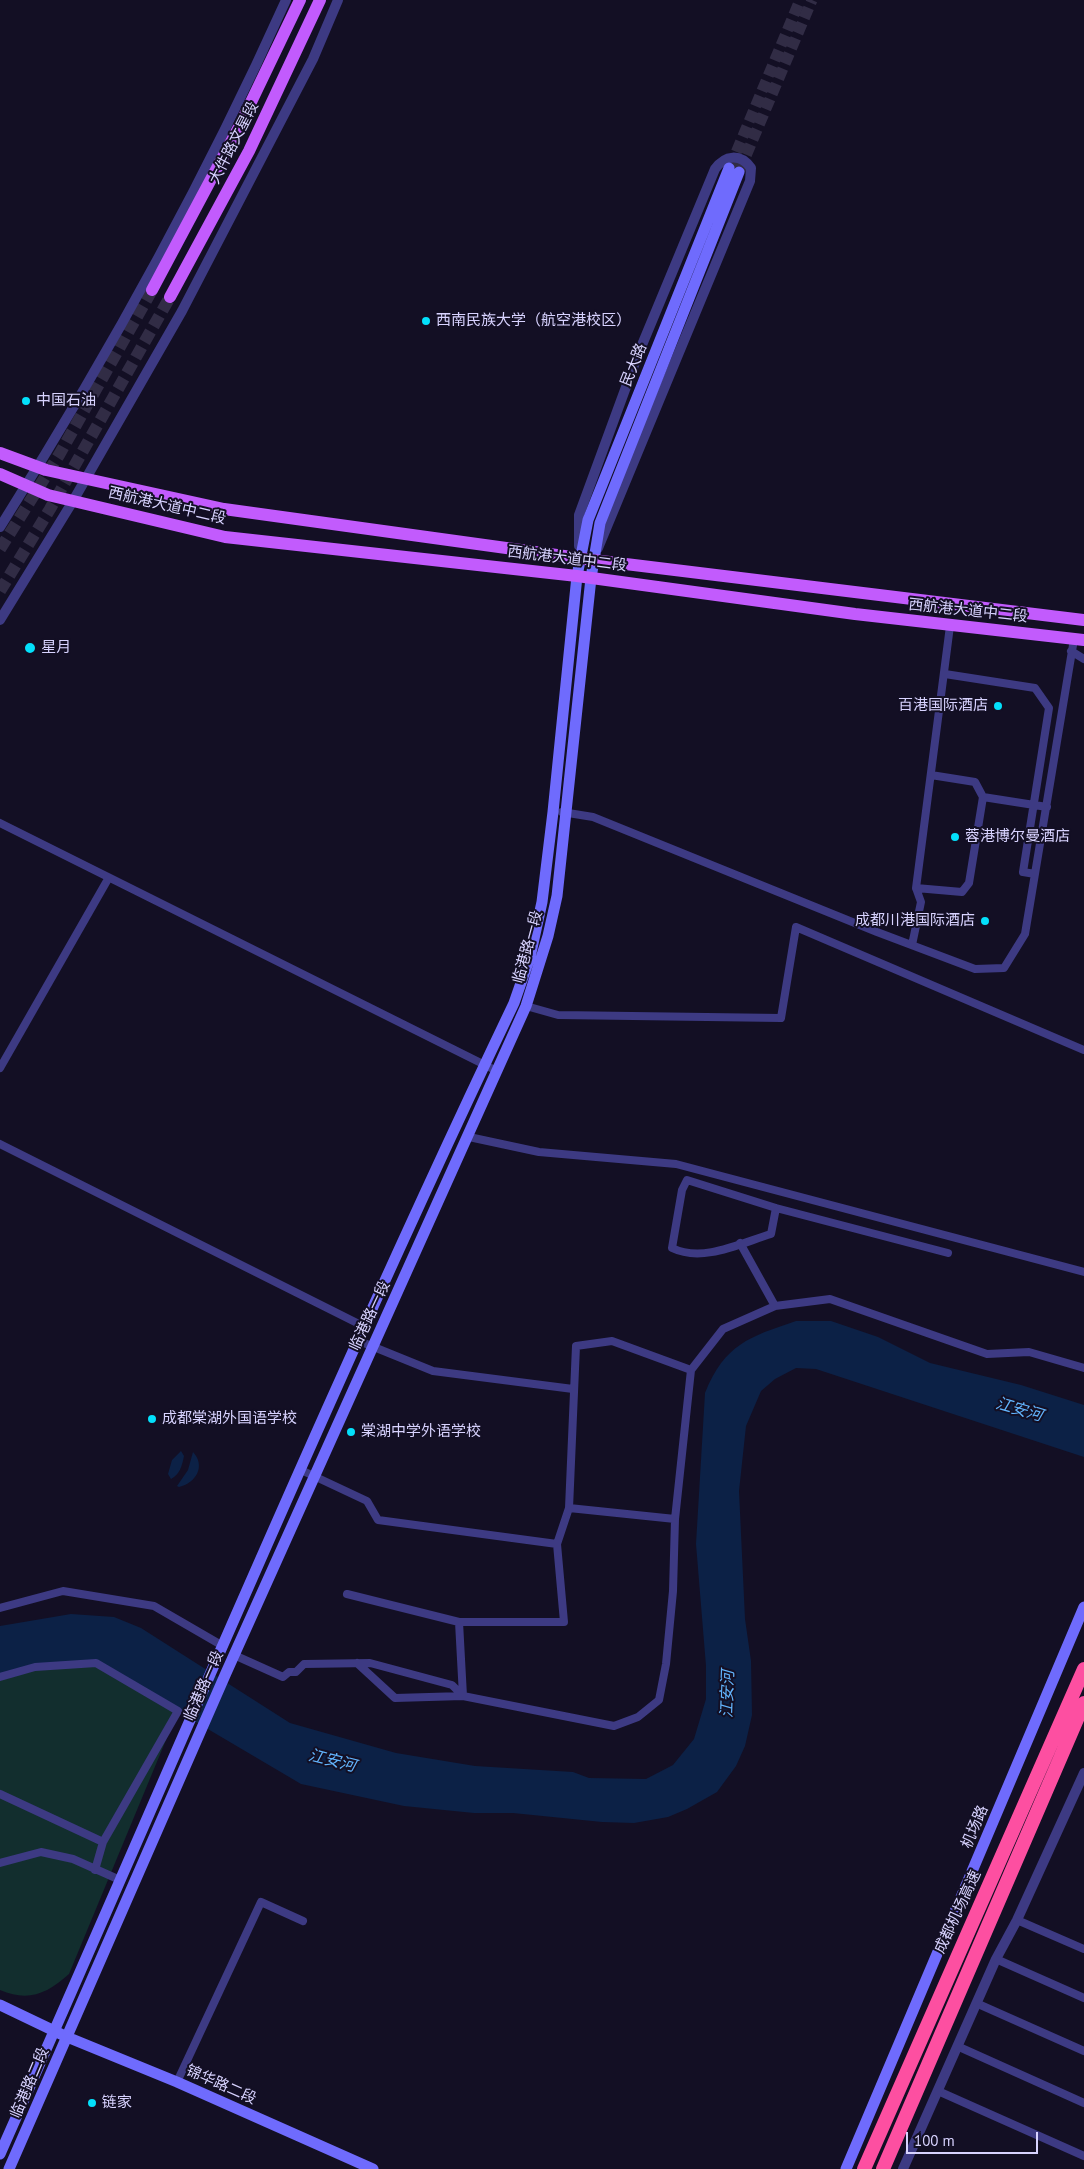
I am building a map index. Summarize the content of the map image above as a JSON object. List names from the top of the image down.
{
  "streets": {
    "highway": ["成都机场高速"],
    "main road": [
      "大件路文星段",
      "民大路",
      "西航港大道中二段",
      "临港路一段",
      "机场路",
      "临港路二段",
      "锦华路二段"
    ]
  },
  "crossings": [
    ["民大路", "西航港大道中二段"],
    ["民大路", "临港路一段"],
    ["西航港大道中二段", "临港路一段"],
    ["临港路一段", "临港路二段"],
    ["临港路一段", "锦华路二段"],
    ["临港路二段", "锦华路二段"]
  ],
  "water": ["江安河"],
  "places": [
    "西南民族大学（航空港校区）",
    "中国石油",
    "星月",
    "百港国际酒店",
    "蓉港博尔曼酒店",
    "成都川港国际酒店",
    "成都棠湖外国语学校",
    "棠湖中学外语学校",
    "链家"
  ],
  "scale_bar": "100 m"
}
